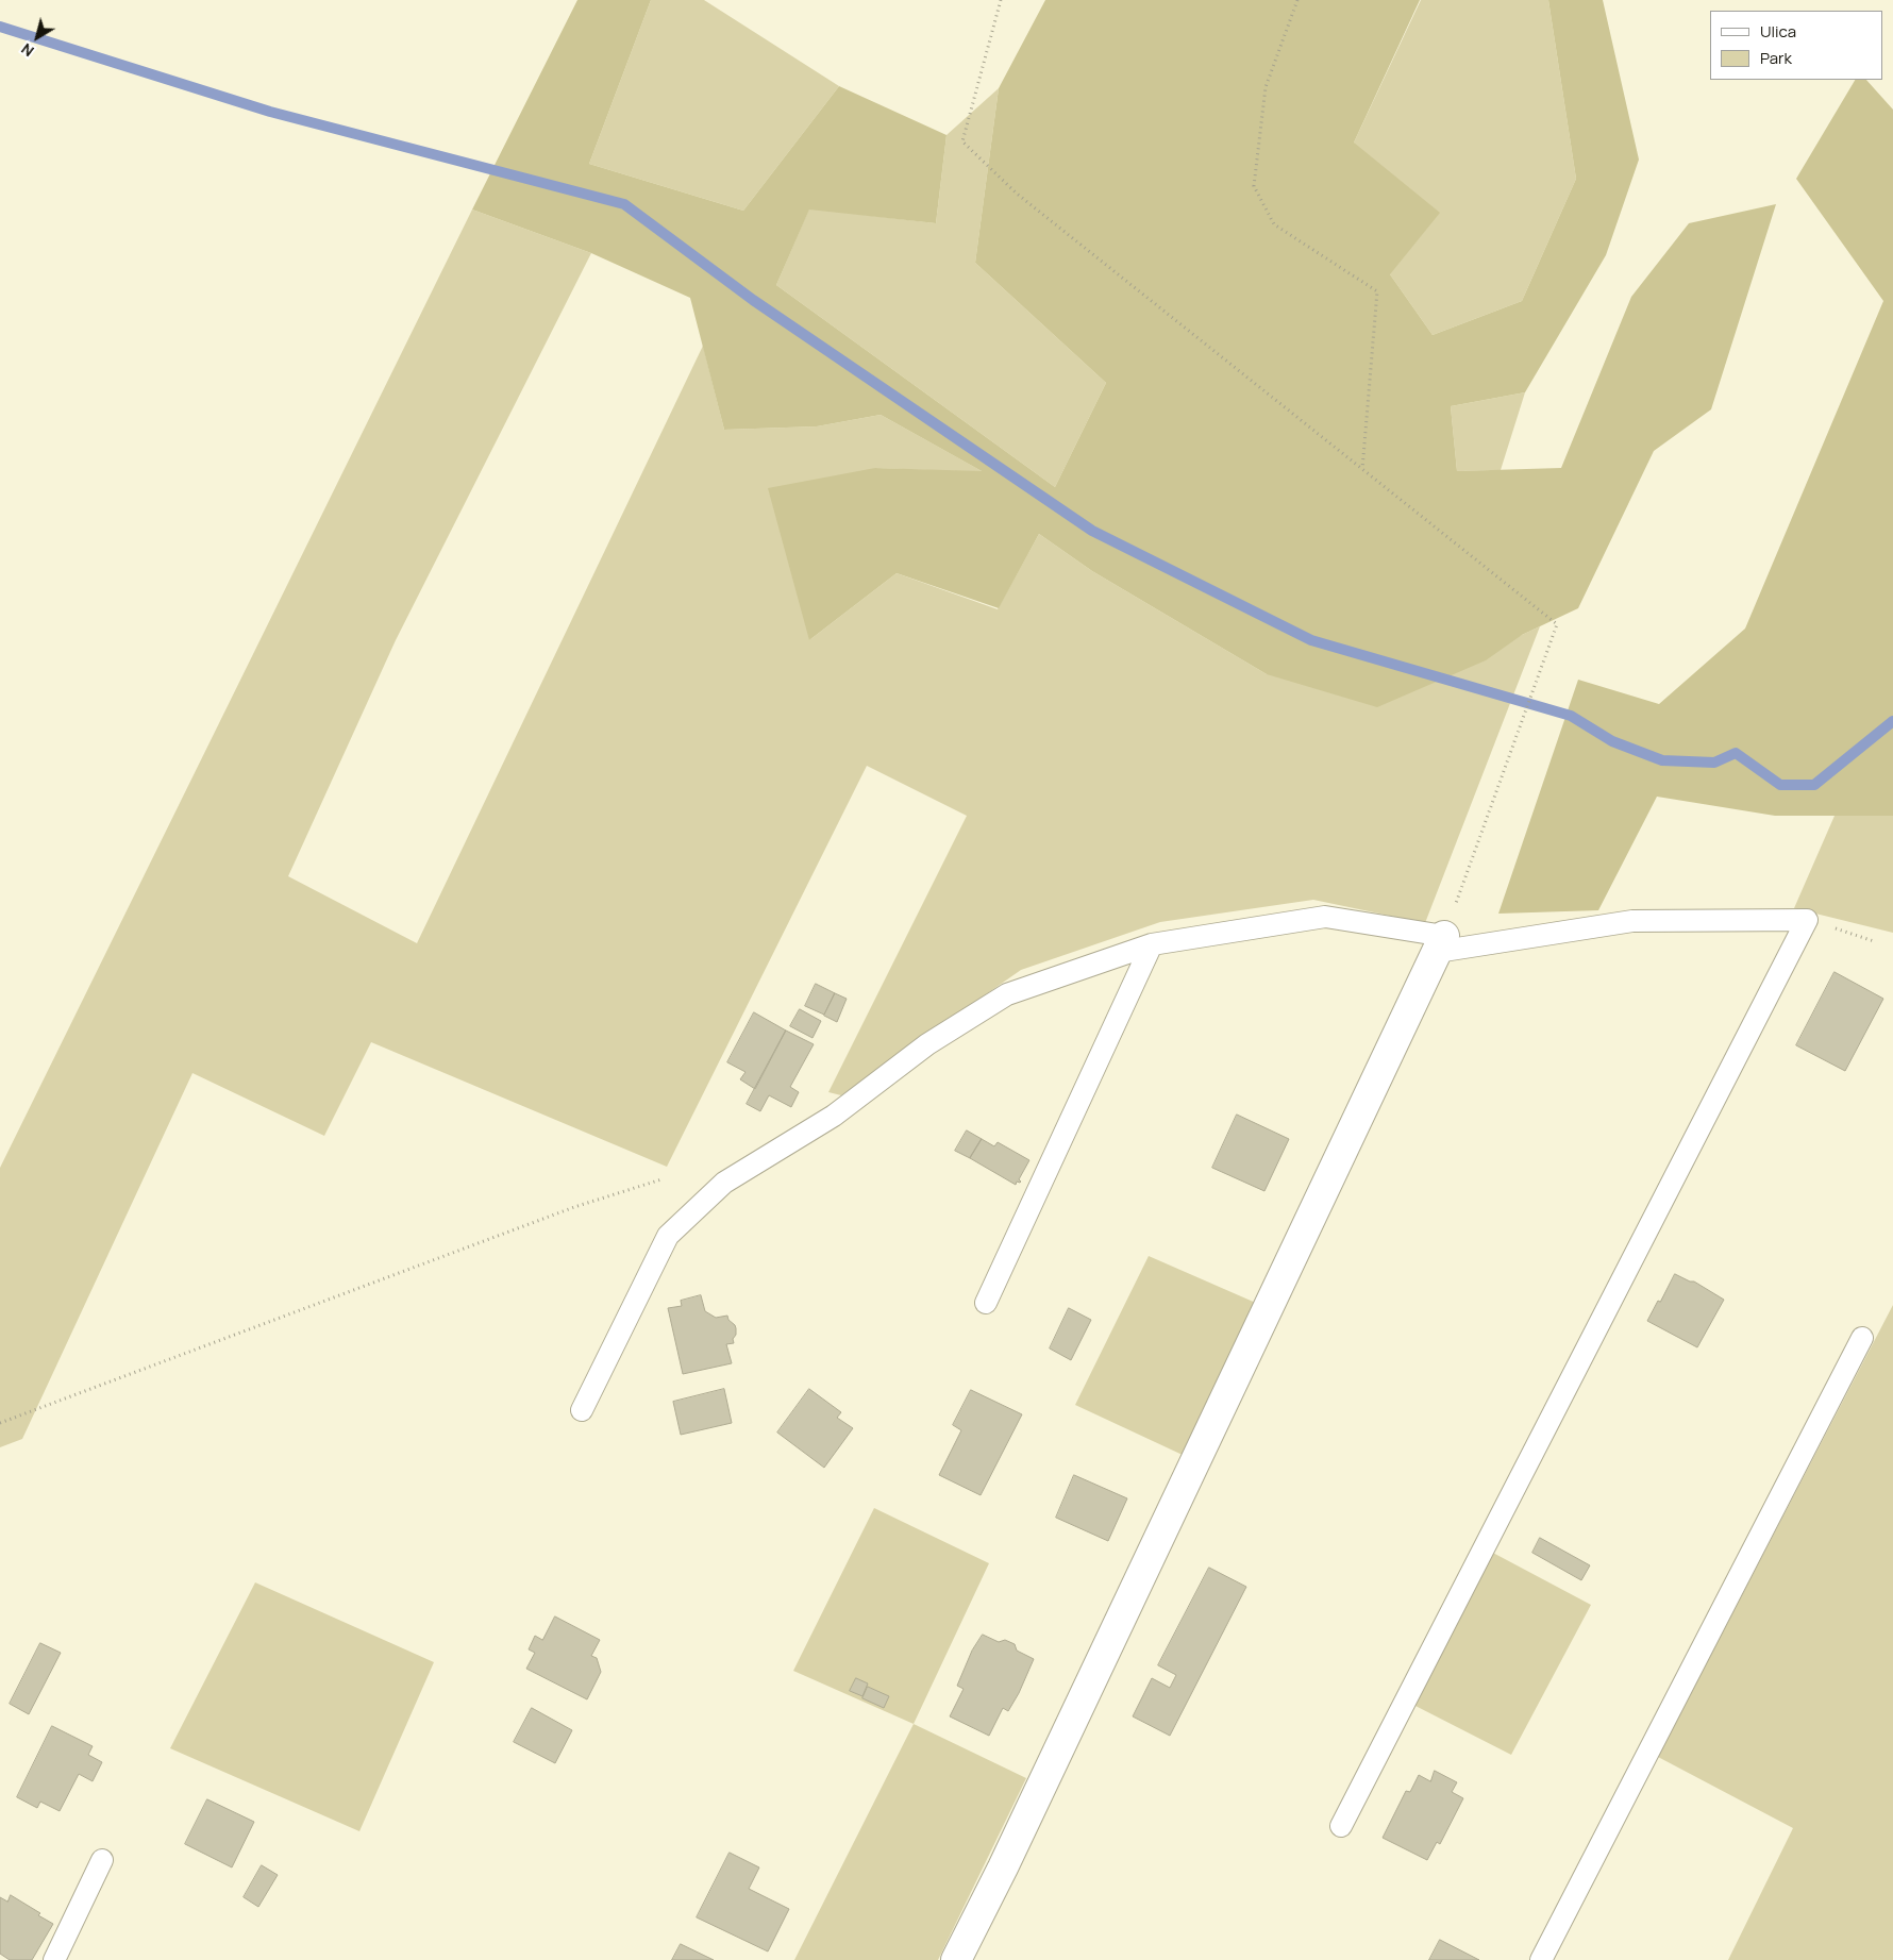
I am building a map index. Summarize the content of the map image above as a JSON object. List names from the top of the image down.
{
  "legend": ["Ulica", "Park"],
  "north": "bottom left"
}
